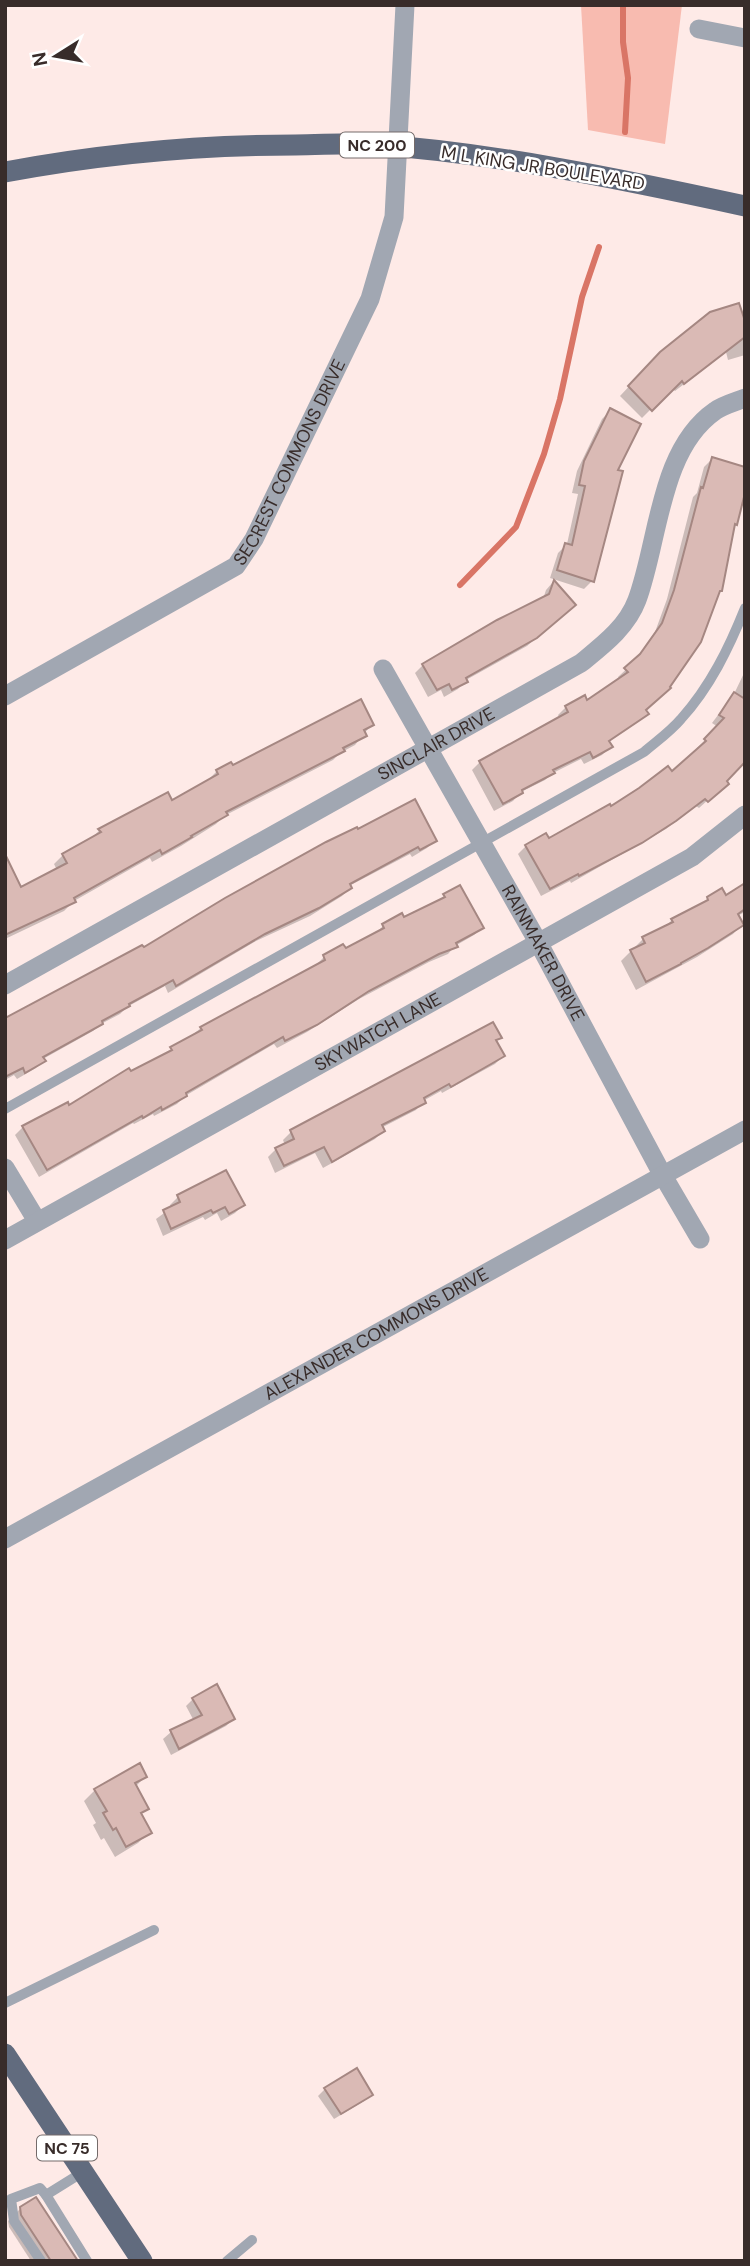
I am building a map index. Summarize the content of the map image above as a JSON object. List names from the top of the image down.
{
  "streets": {
    "main road": ["NC 200", "M L KING JR BOULEVARD", "NC 75"],
    "street": [
      "SECREST COMMONS DRIVE",
      "SINCLAIR DRIVE",
      "RAINMAKER DRIVE",
      "SKYWATCH LANE",
      "ALEXANDER COMMONS DRIVE"
    ]
  },
  "crossings": [
    ["M L KING JR BOULEVARD", "SECREST COMMONS DRIVE"],
    ["SINCLAIR DRIVE", "RAINMAKER DRIVE"],
    ["RAINMAKER DRIVE", "SKYWATCH LANE"],
    ["RAINMAKER DRIVE", "ALEXANDER COMMONS DRIVE"]
  ],
  "north": "left"
}
